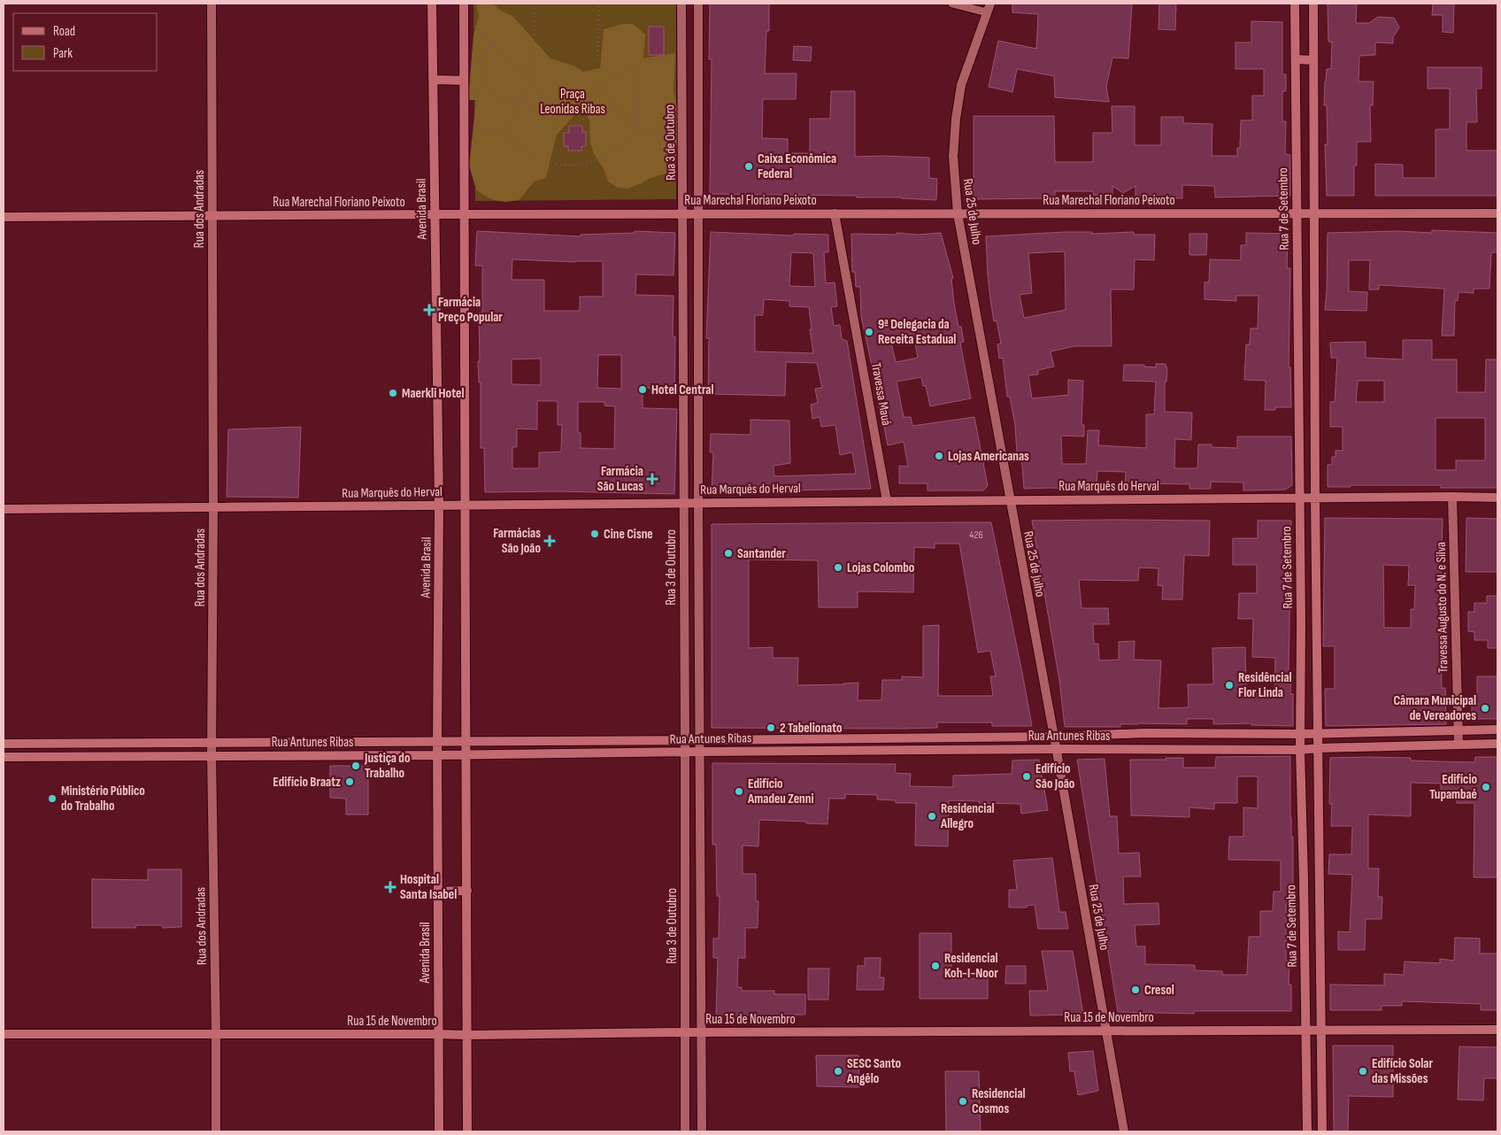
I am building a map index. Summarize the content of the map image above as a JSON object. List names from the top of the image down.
{
  "streets": {
    "street": [
      "Rua 3 de Outubro",
      "Rua Marechal Floriano Peixoto",
      "Rua dos Andradas",
      "Avenida Brasil",
      "Rua 7 de Setembro",
      "Rua 25 de Julho",
      "Travessa Mauá",
      "Rua Marquês do Herval",
      "Travessa Augusto do N. e Silva",
      "Rua Antunes Ribas",
      "Rua 15 de Novembro"
    ]
  },
  "crossings": [
    ["Rua 3 de Outubro", "Rua Marechal Floriano Peixoto"],
    ["Rua 3 de Outubro", "Rua Marquês do Herval"],
    ["Rua 3 de Outubro", "Rua Antunes Ribas"],
    ["Rua 3 de Outubro", "Rua 15 de Novembro"],
    ["Rua Marechal Floriano Peixoto", "Rua dos Andradas"],
    ["Rua Marechal Floriano Peixoto", "Avenida Brasil"],
    ["Rua Marechal Floriano Peixoto", "Rua 7 de Setembro"],
    ["Rua Marechal Floriano Peixoto", "Rua 25 de Julho"],
    ["Rua Marechal Floriano Peixoto", "Travessa Mauá"],
    ["Rua dos Andradas", "Rua Marquês do Herval"],
    ["Rua dos Andradas", "Rua Antunes Ribas"],
    ["Rua dos Andradas", "Rua 15 de Novembro"],
    ["Avenida Brasil", "Rua Marquês do Herval"],
    ["Avenida Brasil", "Rua Antunes Ribas"],
    ["Avenida Brasil", "Rua 15 de Novembro"],
    ["Rua 7 de Setembro", "Rua Marquês do Herval"],
    ["Rua 7 de Setembro", "Rua Antunes Ribas"],
    ["Rua 7 de Setembro", "Rua 15 de Novembro"],
    ["Rua 25 de Julho", "Rua Marquês do Herval"],
    ["Rua 25 de Julho", "Rua Antunes Ribas"],
    ["Rua 25 de Julho", "Rua 15 de Novembro"],
    ["Travessa Mauá", "Rua Marquês do Herval"],
    ["Rua Marquês do Herval", "Travessa Augusto do N. e Silva"],
    ["Travessa Augusto do N. e Silva", "Rua Antunes Ribas"]
  ],
  "parks": ["Praça Leonidas Ribas"],
  "places": {
    "other": [
      "Caixa Econômica Federal",
      "9ª Delegacia da Receita Estadual",
      "Hotel Central",
      "Maerkli Hotel",
      "Lojas Americanas",
      "Cine Cisne",
      "Santander",
      "Lojas Colombo",
      "Residêncial Flor Linda",
      "Câmara Municipal de Vereadores",
      "2 Tabelionato",
      "Justiça do Trabalho",
      "Edifício São João",
      "Edifício Braatz",
      "Edifício Tupambaé",
      "Edifício Amadeu Zenni",
      "Ministério Público do Trabalho",
      "Residencial Allegro",
      "Residencial Koh-I-Noor",
      "Cresol",
      "SESC Santo Angêlo",
      "Edifício Solar das Missões",
      "Residencial Cosmos"
    ],
    "health": [
      "Farmácia Preço Popular",
      "Farmácia São Lucas",
      "Farmácias São João",
      "Hospital Santa Isabel"
    ]
  },
  "house_numbers": ["426"],
  "legend": ["Road", "Park"]
}
